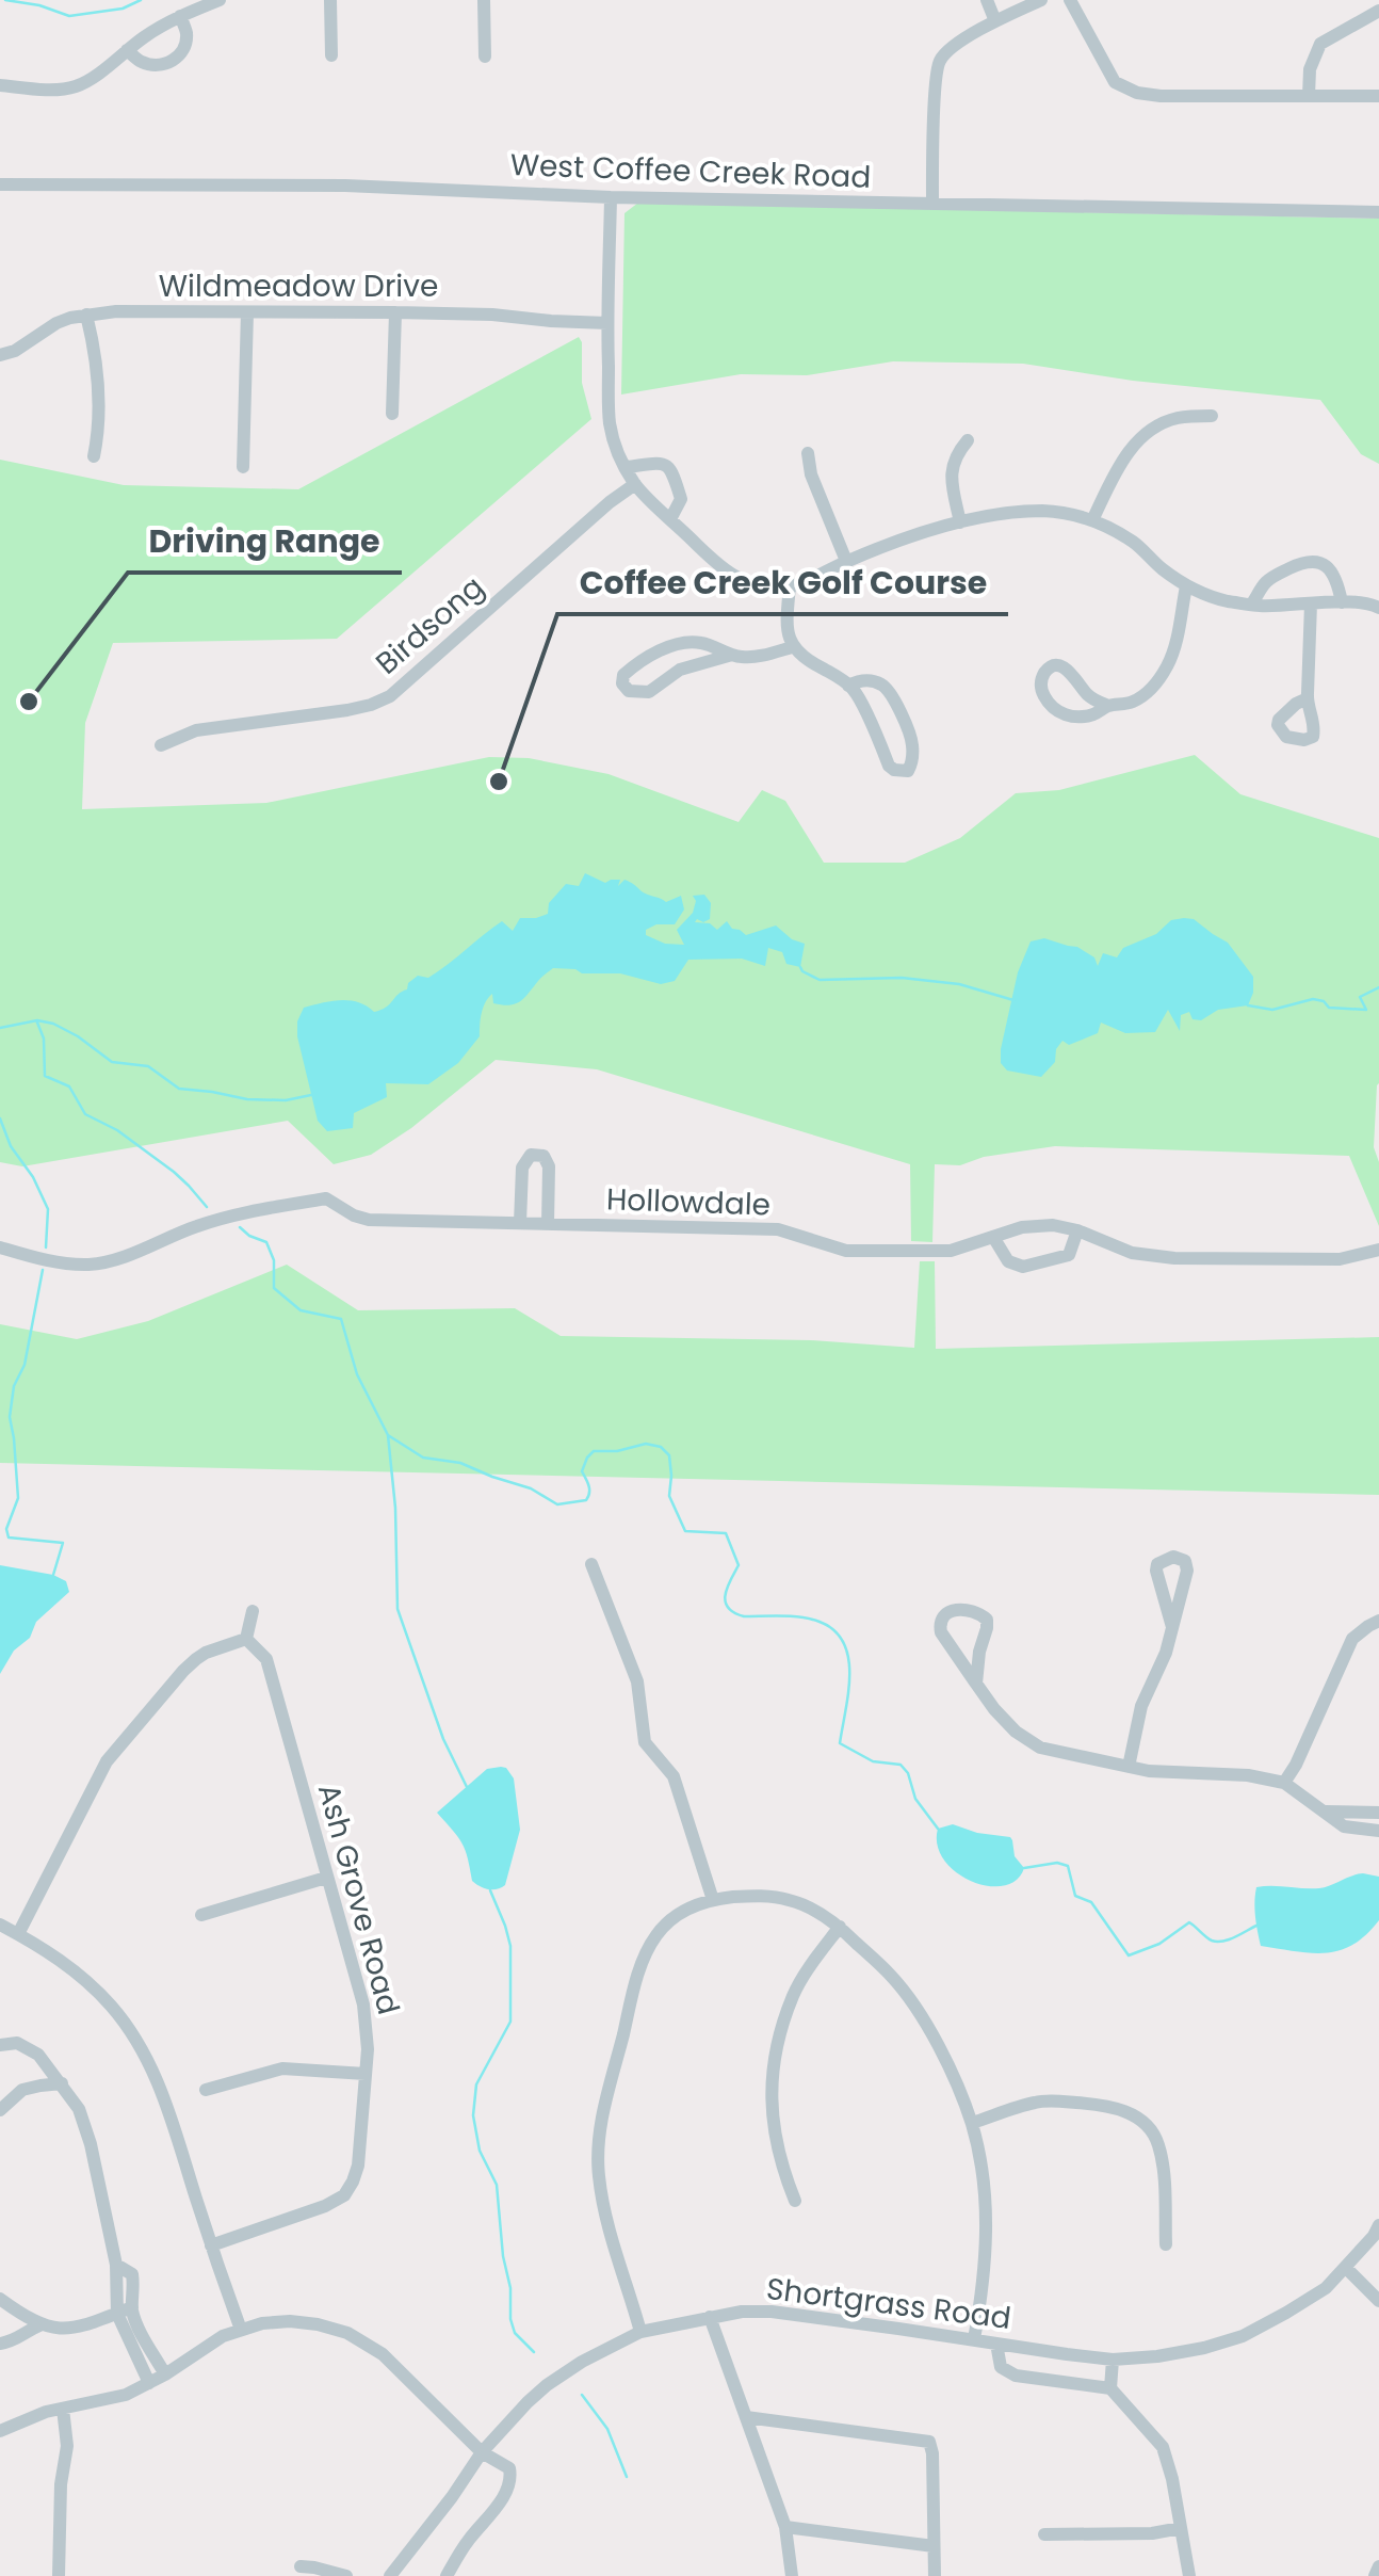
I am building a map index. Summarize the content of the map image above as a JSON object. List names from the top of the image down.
{
  "streets": {
    "street": [
      "West Coffee Creek Road",
      "Wildmeadow Drive",
      "Birdsong",
      "Hollowdale",
      "Ash Grove Road",
      "Shortgrass Road"
    ]
  },
  "places": ["Driving Range", "Coffee Creek Golf Course"]
}
